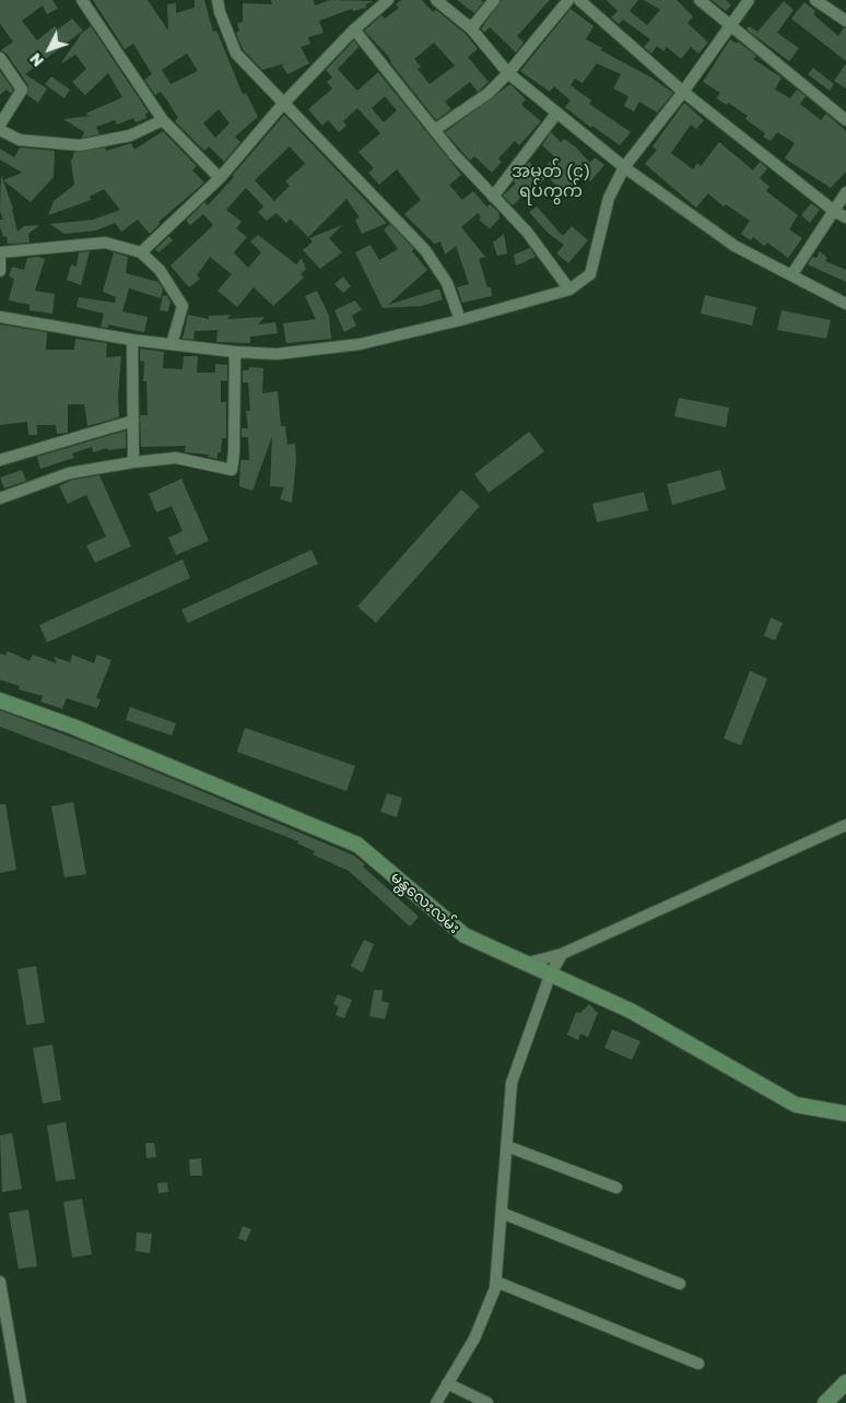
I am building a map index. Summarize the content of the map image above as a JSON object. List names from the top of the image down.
{
  "streets": {
    "main road": ["မန္တလေးလမ်း"]
  },
  "districts": ["အမှတ် (၄) ရပ်ကွက်"],
  "north": "bottom left"
}
